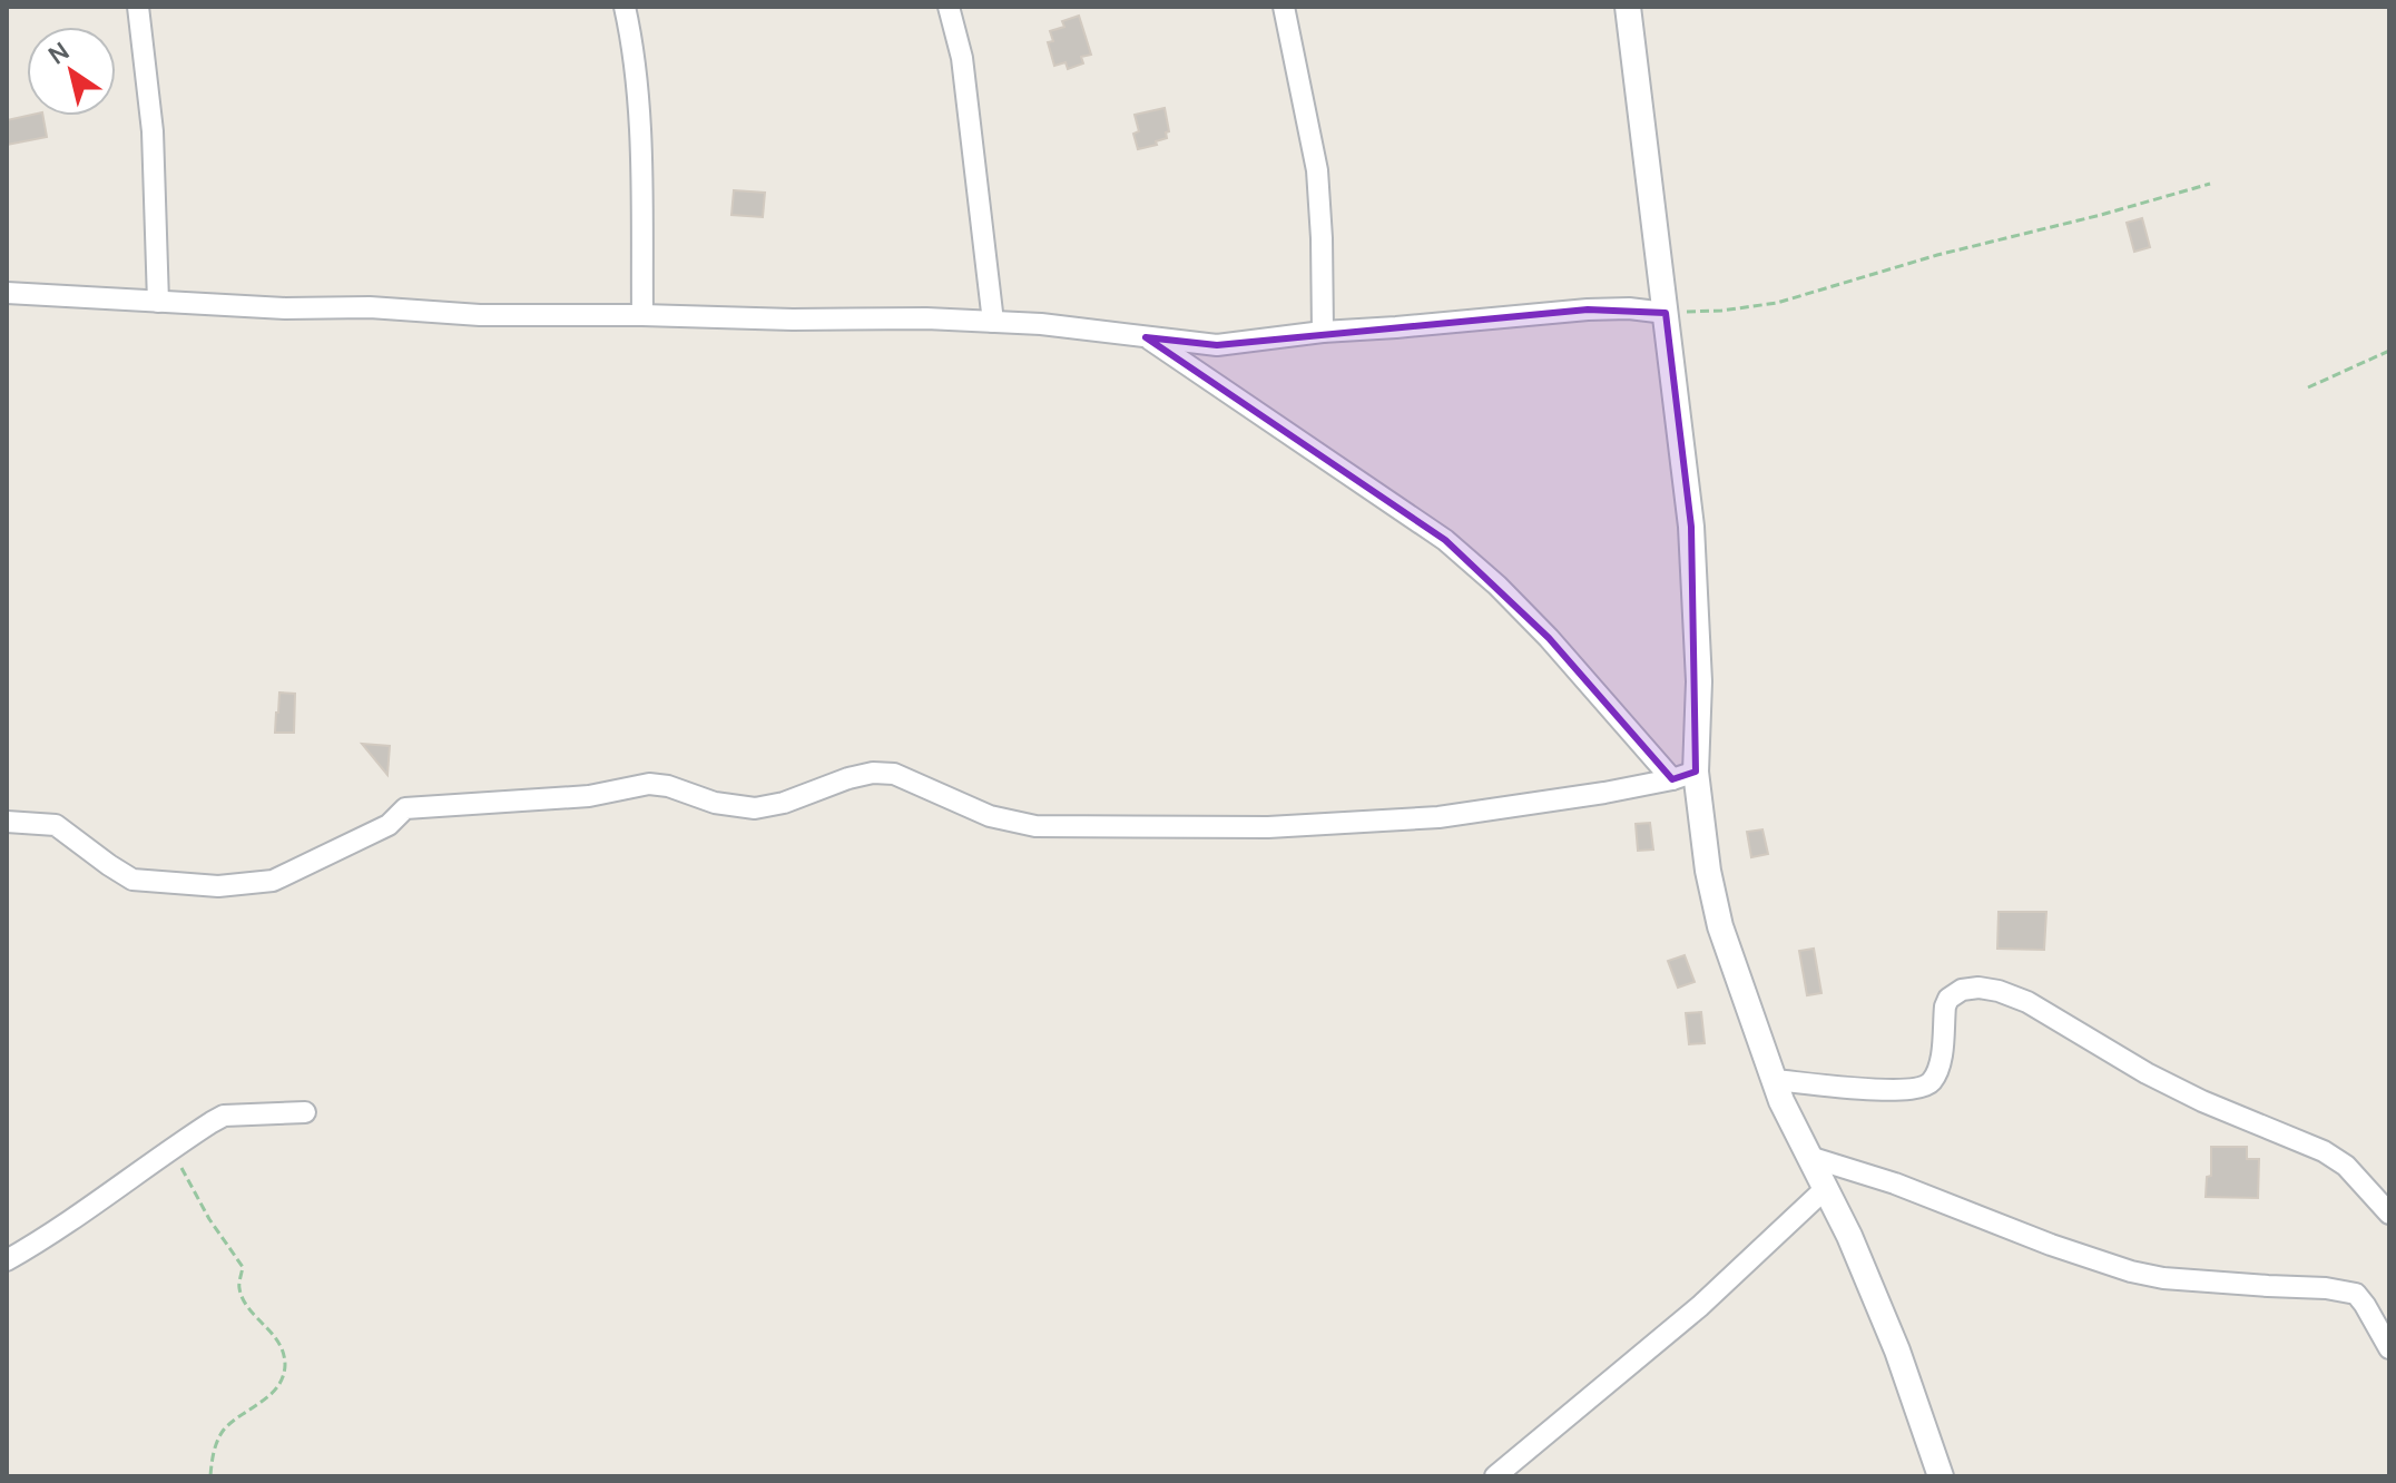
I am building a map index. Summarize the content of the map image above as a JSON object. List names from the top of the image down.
{
  "north": "top left"
}
